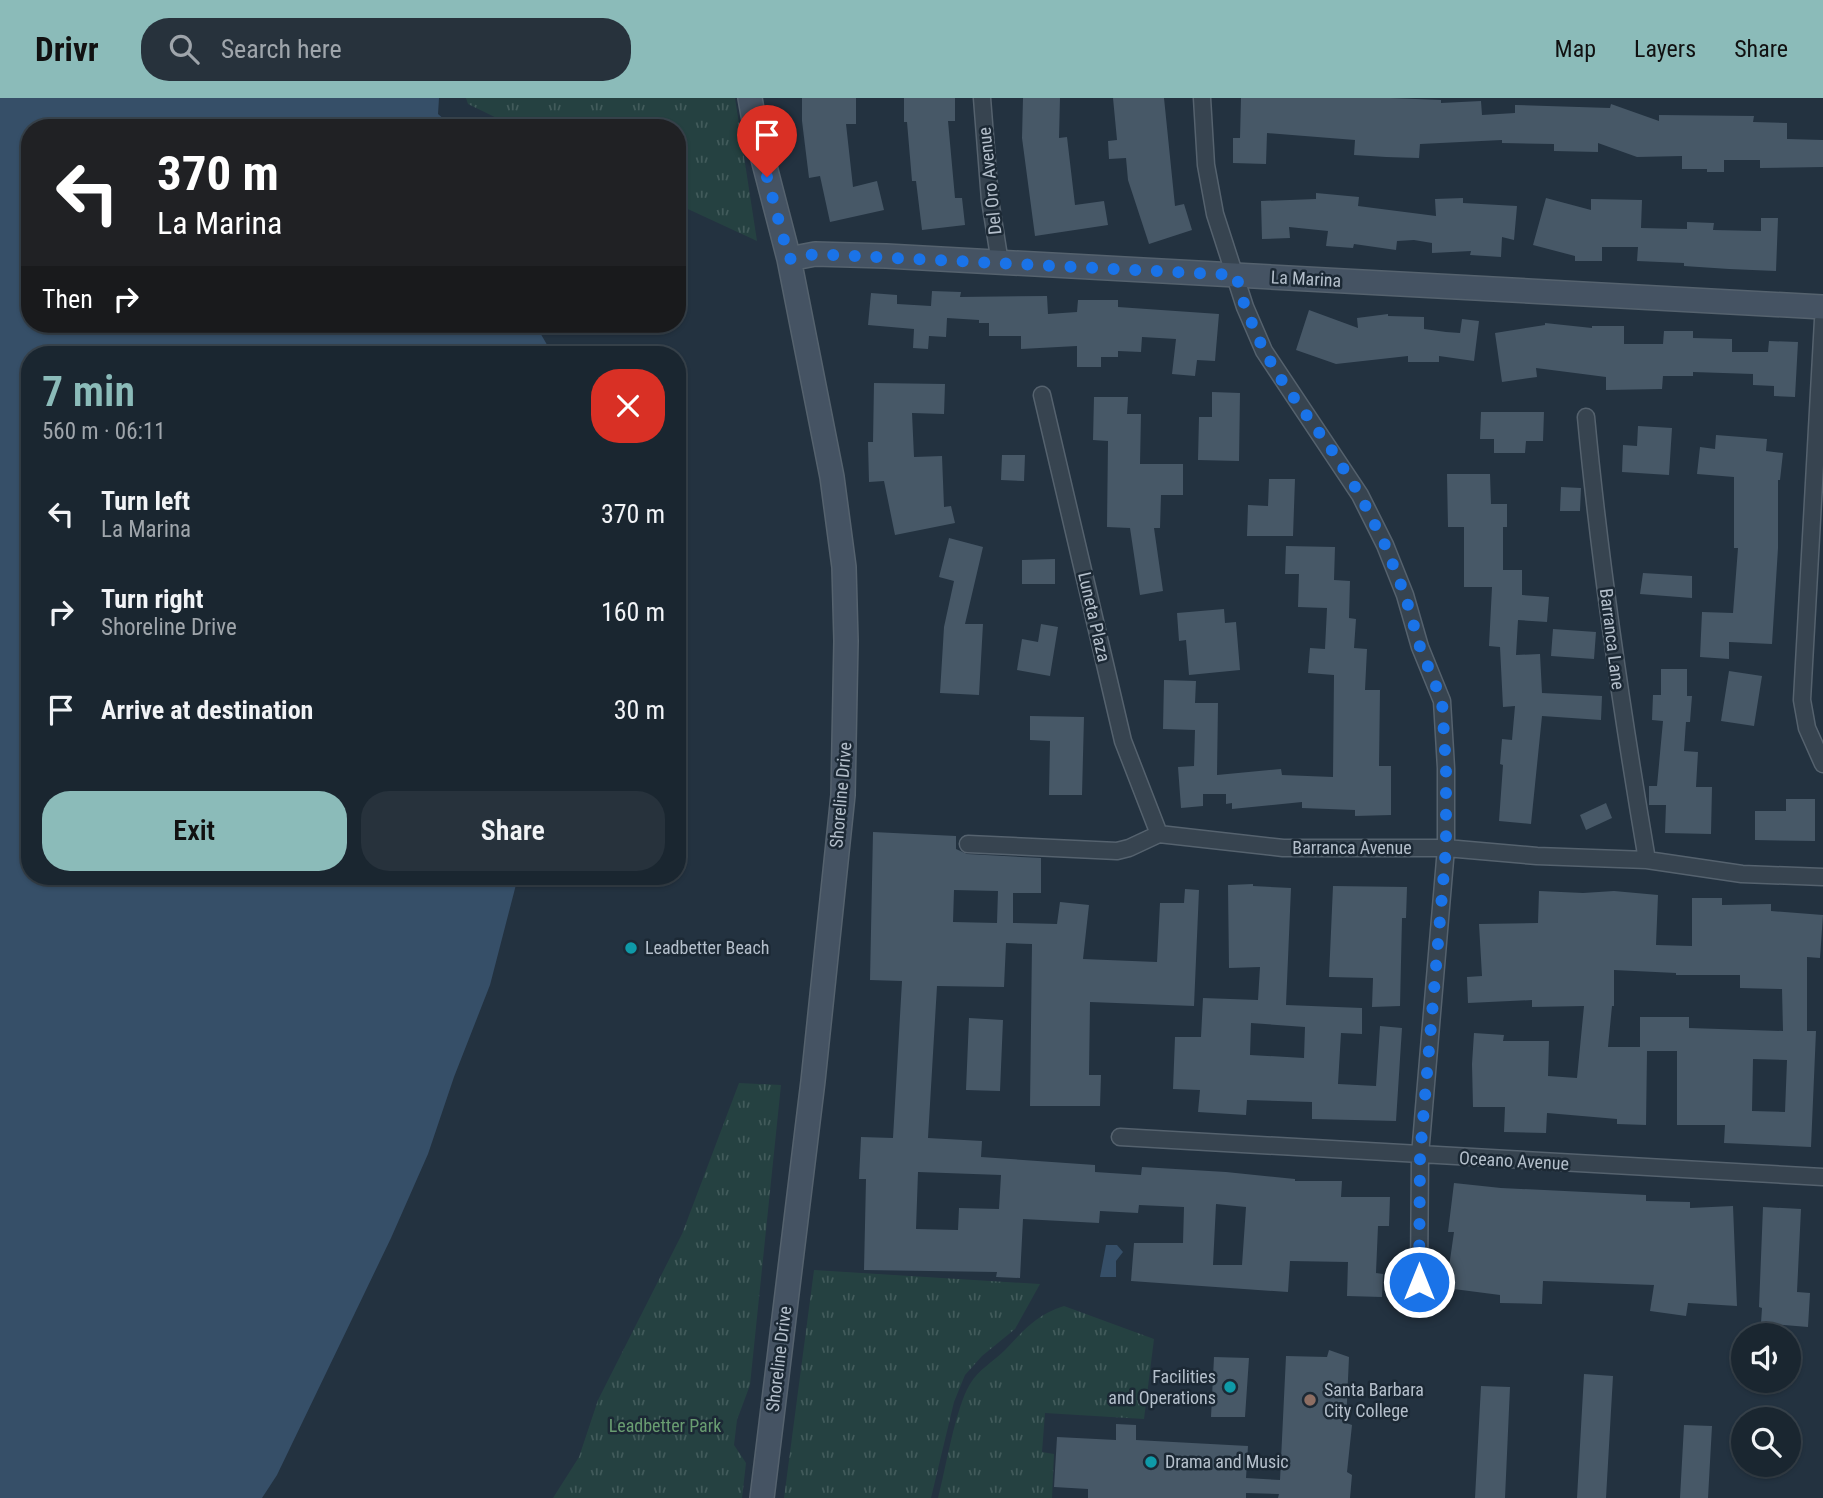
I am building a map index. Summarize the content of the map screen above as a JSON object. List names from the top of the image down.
{
  "streets": {
    "main road": ["La Marina", "Shoreline Drive"],
    "street": [
      "Del Oro Avenue",
      "Luneta Plaza",
      "Barranca Lane",
      "Barranca Avenue",
      "Oceano Avenue"
    ]
  },
  "crossings": [
    ["Del Oro Avenue", "La Marina"],
    ["La Marina", "Shoreline Drive"],
    ["Luneta Plaza", "Barranca Avenue"],
    ["Barranca Lane", "Barranca Avenue"]
  ],
  "parks": ["Leadbetter Park"],
  "places": [
    "Leadbetter Beach",
    "Facilities and Operations",
    "Santa Barbara City College",
    "Drama and Music"
  ],
  "page": {
    "header": "Drivr",
    "search": "Search here",
    "nav": ["Map", "Layers", "Share"],
    "turn": ["370 m", "La Marina"],
    "then": "Then",
    "heading": ["7 min", "560 m · 06:11"],
    "list": [
      {
        "name": "Turn left",
        "note": "La Marina",
        "value": "370 m"
      },
      {
        "name": "Turn right",
        "note": "Shoreline Drive",
        "value": "160 m"
      },
      {
        "name": "Arrive at destination",
        "value": "30 m"
      }
    ],
    "buttons": ["Exit", "Share"]
  }
}
